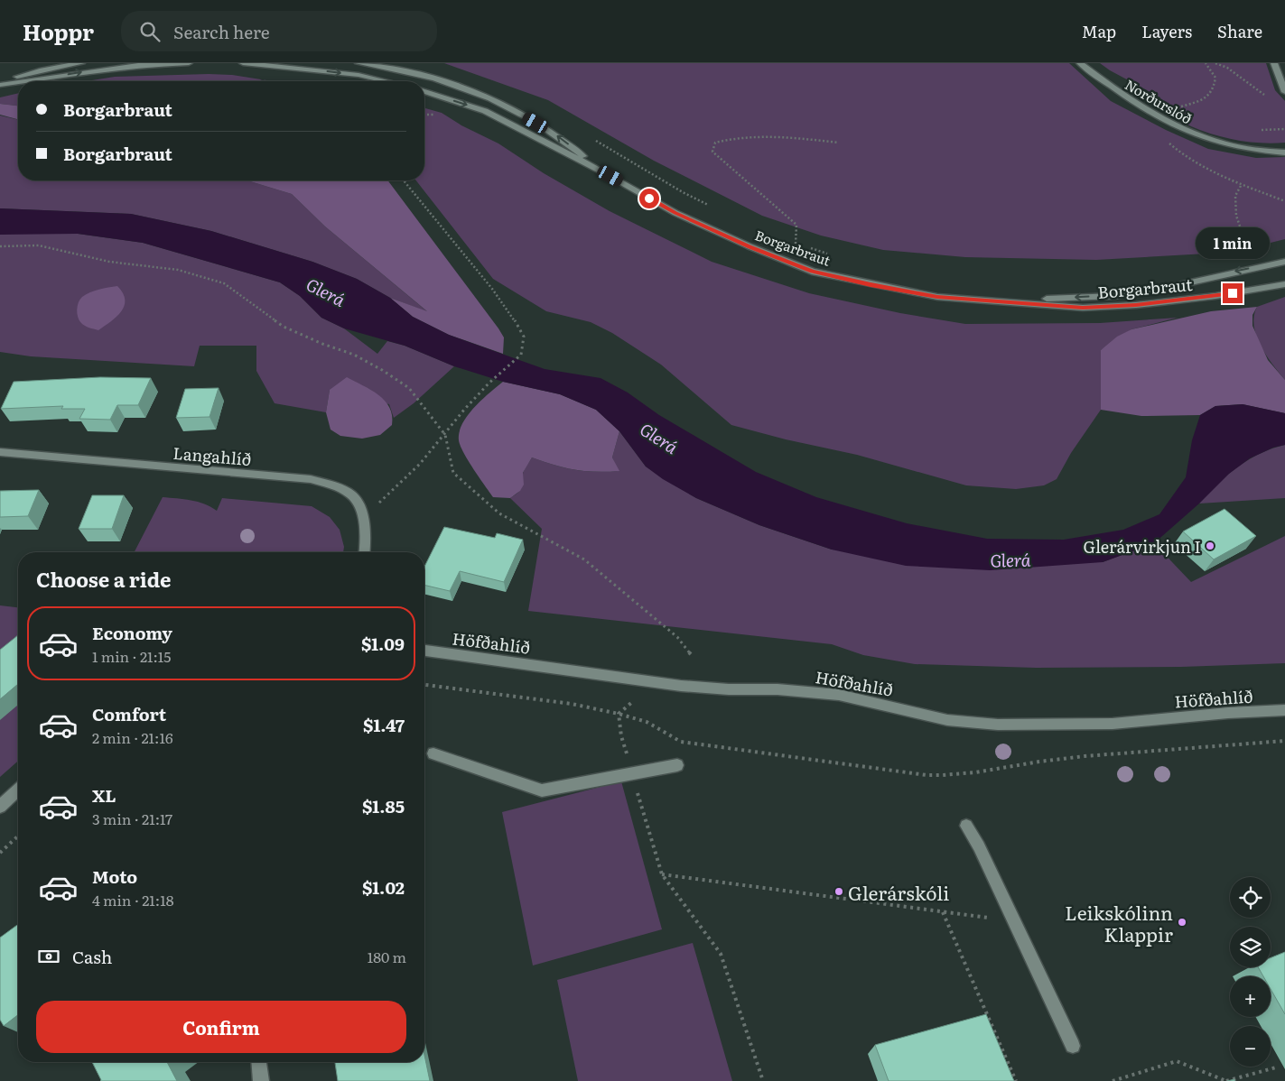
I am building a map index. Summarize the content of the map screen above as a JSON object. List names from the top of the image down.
{
  "streets": {
    "street": [
      "Norðurslóð",
      "Borgarbraut",
      "Langahlíð",
      "Höfðahlíð"
    ]
  },
  "water": ["Glerá"],
  "places": ["Glerárvirkjun I", "Glerárskóli", "Leikskólinn Klappir"],
  "page": {
    "header": "Hoppr",
    "search": "Search here",
    "nav": ["Map", "Layers", "Share"],
    "banner": ["Borgarbraut", "Borgarbraut"],
    "bubble": "1 min",
    "heading": "Choose a ride",
    "list": [
      {
        "name": "Economy",
        "note": "1 min · 21:15",
        "value": "$1.09"
      },
      {
        "name": "Comfort",
        "note": "2 min · 21:16",
        "value": "$1.47"
      },
      {
        "name": "XL",
        "note": "3 min · 21:17",
        "value": "$1.85"
      },
      {
        "name": "Moto",
        "note": "4 min · 21:18",
        "value": "$1.02"
      }
    ],
    "map_buttons": ["+", "−"],
    "pay": ["Cash", "180 m"],
    "buttons": "Confirm"
  }
}
